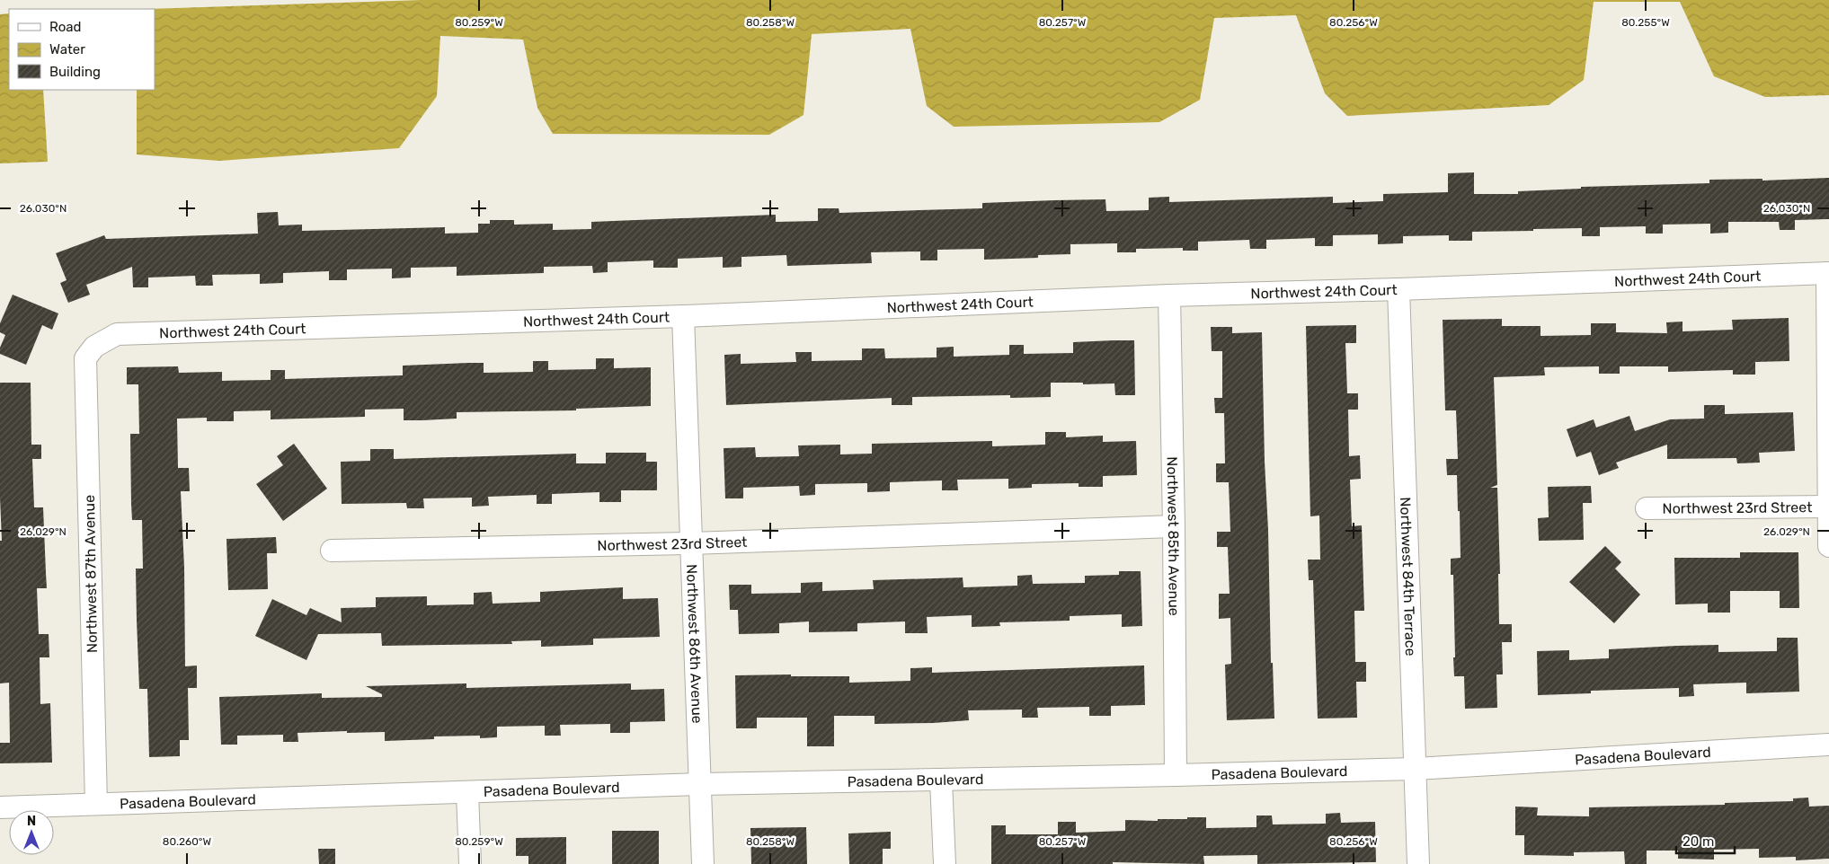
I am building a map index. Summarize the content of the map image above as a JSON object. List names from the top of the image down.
{
  "streets": {
    "street": [
      "Northwest 24th Court",
      "Northwest 23rd Street",
      "Northwest 85th Avenue",
      "Northwest 87th Avenue",
      "Northwest 84th Terrace",
      "Northwest 86th Avenue",
      "Pasadena Boulevard"
    ]
  },
  "crossings": [
    ["Northwest 24th Court", "Northwest 85th Avenue"],
    ["Northwest 24th Court", "Northwest 87th Avenue"],
    ["Northwest 24th Court", "Northwest 84th Terrace"],
    ["Northwest 24th Court", "Northwest 86th Avenue"],
    ["Northwest 23rd Street", "Northwest 85th Avenue"],
    ["Northwest 23rd Street", "Northwest 86th Avenue"],
    ["Northwest 85th Avenue", "Pasadena Boulevard"],
    ["Northwest 87th Avenue", "Pasadena Boulevard"],
    ["Northwest 84th Terrace", "Pasadena Boulevard"],
    ["Northwest 86th Avenue", "Pasadena Boulevard"]
  ],
  "legend": ["Road", "Water", "Building"],
  "scale_bar": "20 m",
  "north": "top",
  "coordinates": [
    "80.259°W",
    "80.258°W",
    "80.257°W",
    "80.256°W",
    "80.255°W",
    "26.030°N",
    "26.029°N",
    "80.260°W"
  ]
}
